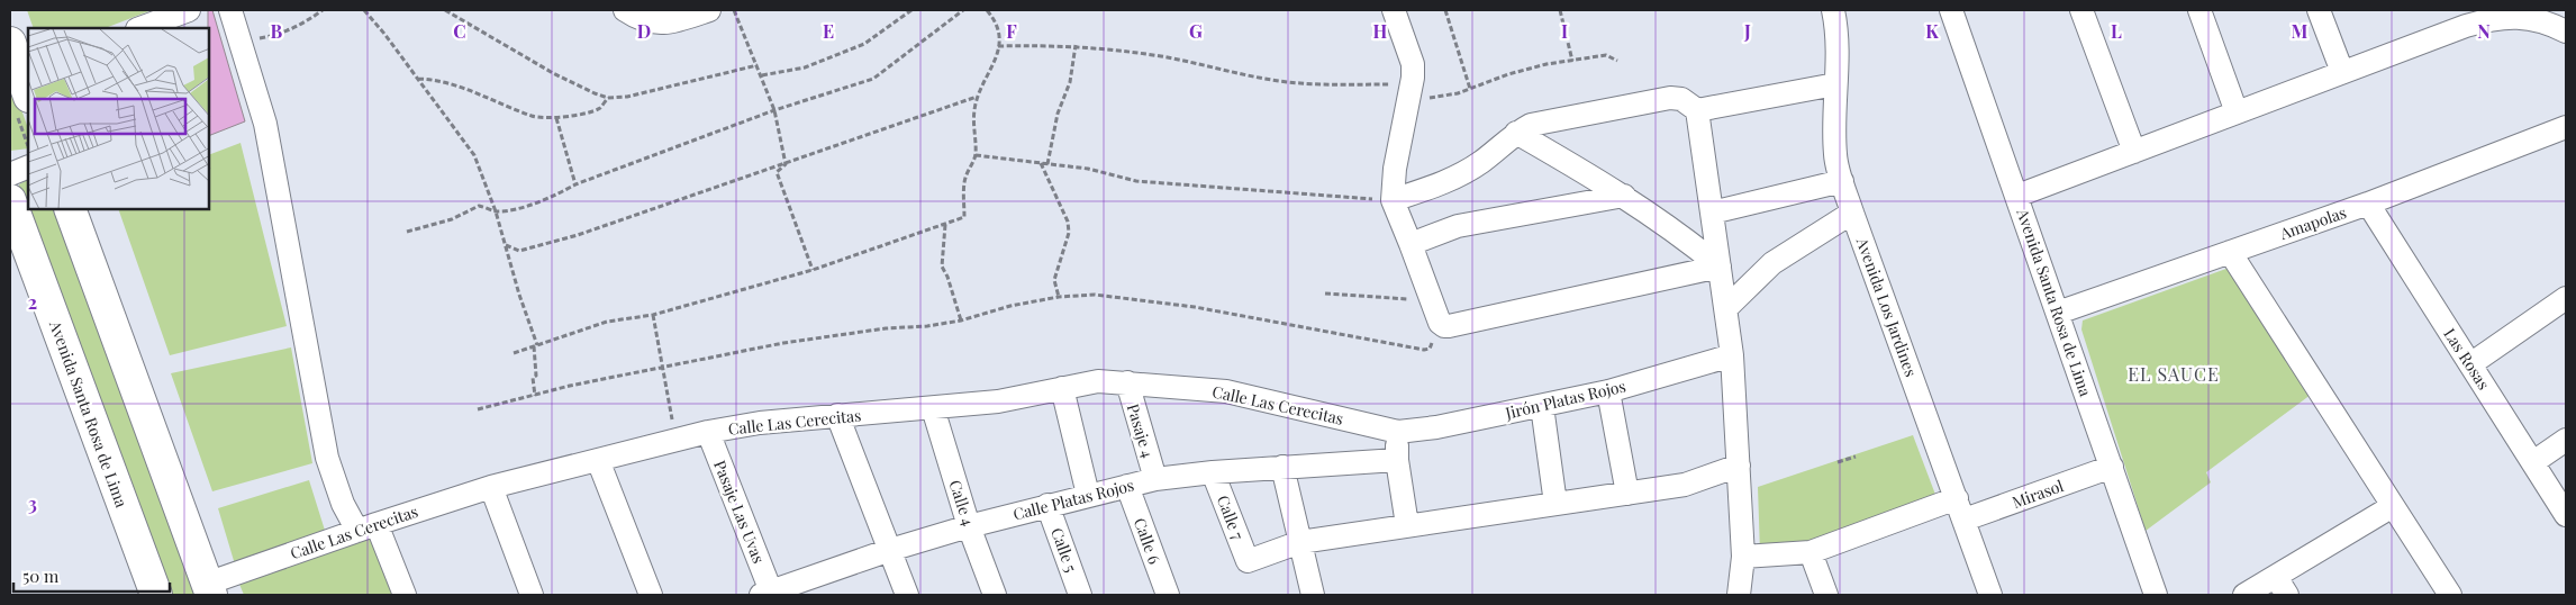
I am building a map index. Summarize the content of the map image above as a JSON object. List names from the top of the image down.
{
  "streets": {
    "main road": ["Avenida Santa Rosa de Lima"],
    "street": [
      "Amapolas",
      "Avenida Los Jardines",
      "Las Rosas",
      "Jirón Platas Rojos",
      "Calle Las Cerecitas",
      "Pasaje 4",
      "Mirasol",
      "Calle Platas Rojos",
      "Calle 4",
      "Pasaje Las Uvas",
      "Calle 7",
      "Calle 6",
      "Calle 5"
    ]
  },
  "crossings": [
    ["Amapolas", "Avenida Santa Rosa de Lima"],
    ["Amapolas", "Las Rosas"],
    ["Avenida Santa Rosa de Lima", "Mirasol"],
    ["Avenida Los Jardines", "Mirasol"],
    ["Jirón Platas Rojos", "Calle Las Cerecitas"],
    ["Calle Las Cerecitas", "Pasaje 4"],
    ["Calle Las Cerecitas", "Calle 4"],
    ["Calle Las Cerecitas", "Pasaje Las Uvas"],
    ["Pasaje 4", "Calle Platas Rojos"],
    ["Calle Platas Rojos", "Calle 4"],
    ["Calle Platas Rojos", "Pasaje Las Uvas"],
    ["Calle Platas Rojos", "Calle 7"],
    ["Calle Platas Rojos", "Calle 6"],
    ["Calle Platas Rojos", "Calle 5"]
  ],
  "districts": ["EL SAUCE"],
  "scale_bar": "50 m",
  "grid": {
    "columns": [
      "B",
      "C",
      "D",
      "E",
      "F",
      "G",
      "H",
      "I",
      "J",
      "K",
      "L",
      "M",
      "N"
    ],
    "rows": ["2", "3"]
  }
}
